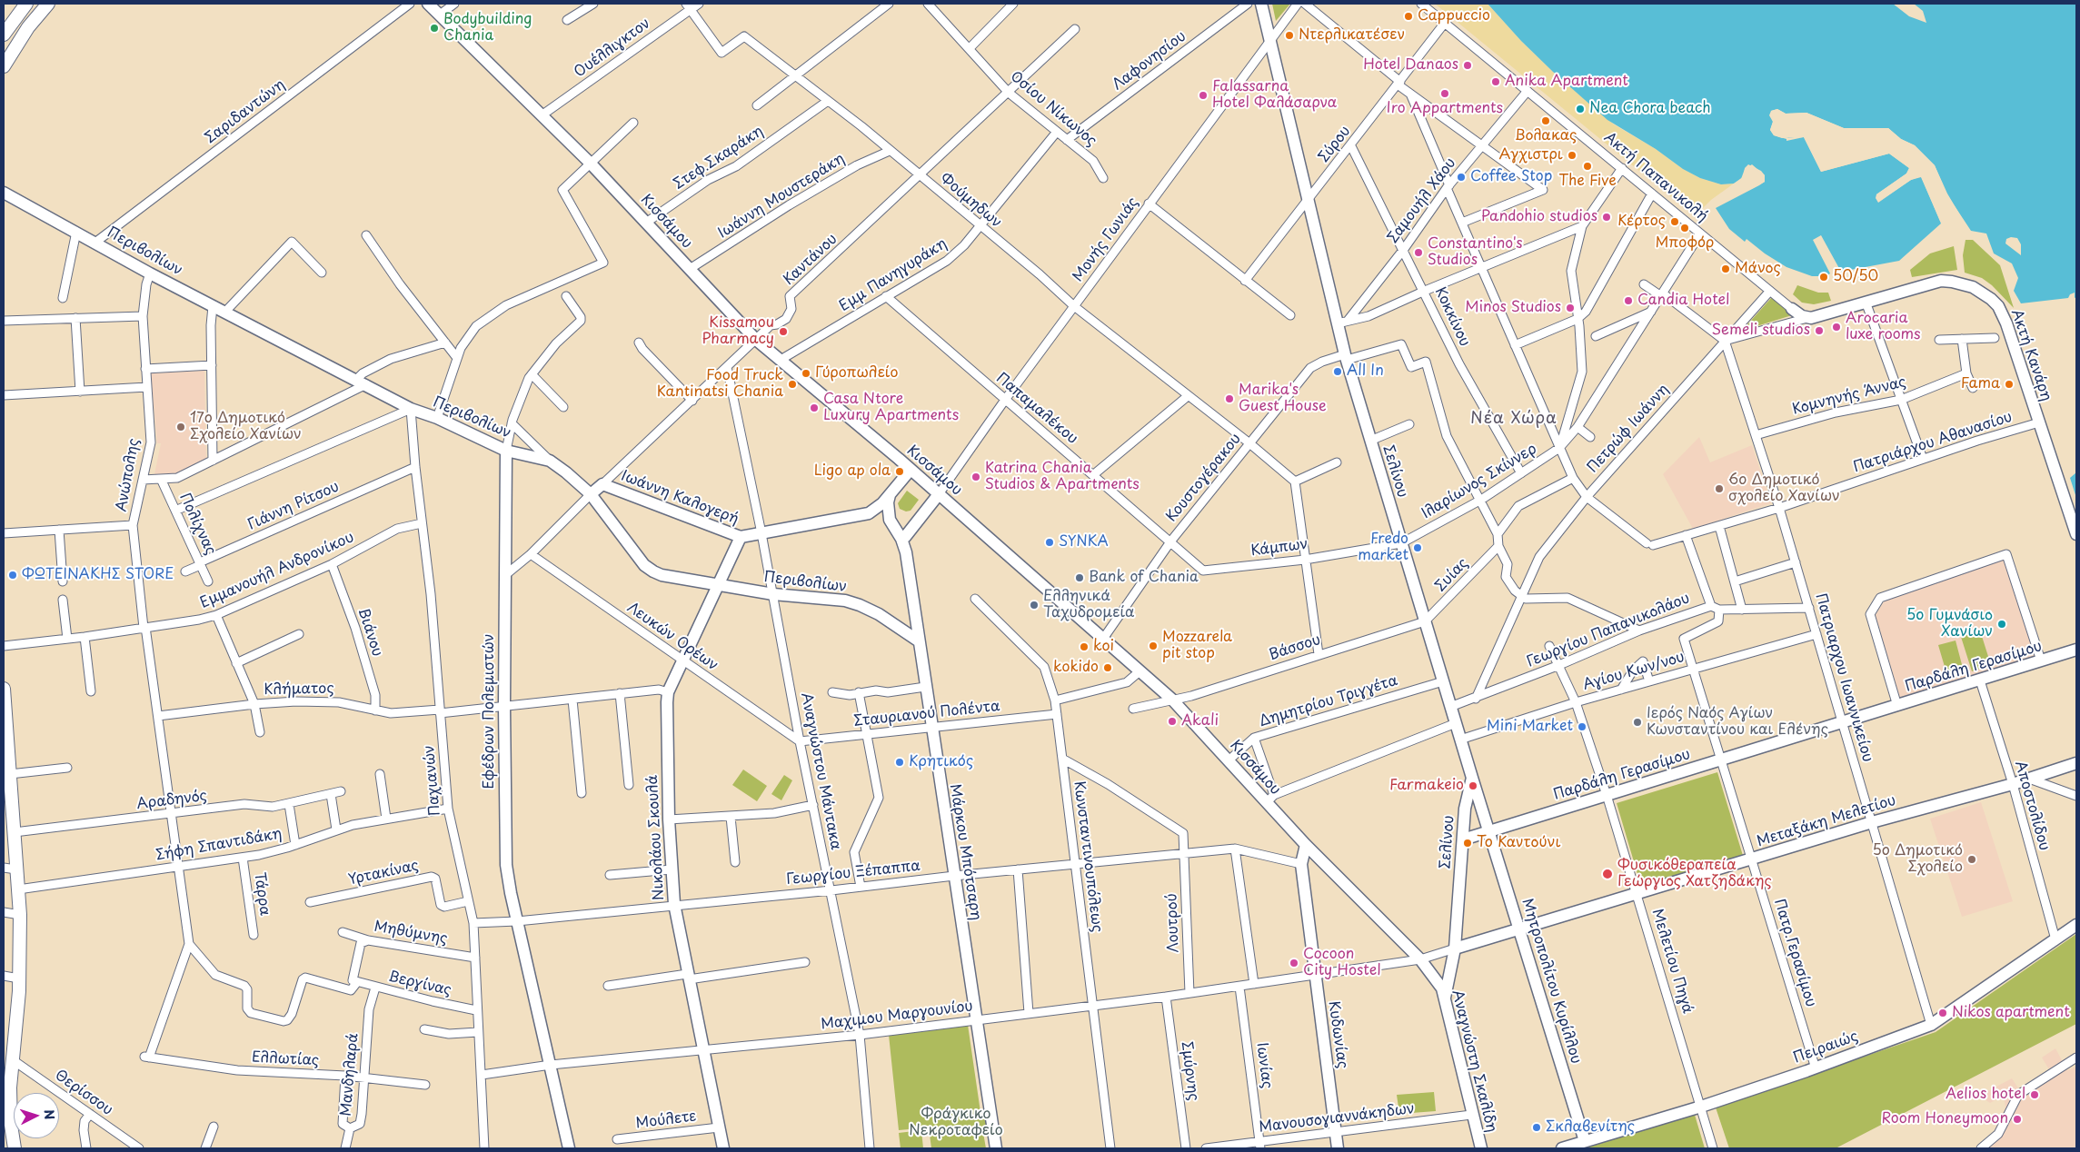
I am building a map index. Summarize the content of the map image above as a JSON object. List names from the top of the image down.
{
  "streets": {
    "street": [
      "Ουέλλιγκτον",
      "Λαφονησίου",
      "Οσίου Νίκωνος",
      "Σαριδαντώνη",
      "Σύρου",
      "Στεφ.Σκαράκη",
      "Ακτή Παπανικολή",
      "Ιωάννη Μουστεράκη",
      "Φούμηδων",
      "Σαμουήλ Χάου",
      "Κισσάμου",
      "Μονής Γωνιάς",
      "Περιβολίων",
      "Καντάνου",
      "Εμμ Πανηγυράκη",
      "Κοκκίνου",
      "Ακτή Κανάρη",
      "Κομνηνής Άννας",
      "Παπαμαλέκου",
      "Πετρώφ Ιωάννη",
      "Πατριάρχου Αθανασίου",
      "Σελίνου",
      "Ανώπολης",
      "Κουστογέρακου",
      "Ιλαρίωνος Σκίννερ",
      "Ιωάννη Καλογερή",
      "Γιάννη Ρίτσου",
      "Πολίχνας",
      "Κάμπων",
      "Εμμανουήλ Ανδρονίκου",
      "Συίας",
      "Γεωργίου Παπανικολάου",
      "Βιάνου",
      "Λευκών Ορέων",
      "Βάσσου",
      "Παρδάλη Γερασίμου",
      "Αγίου Κων/νου",
      "Πατριαρχου Ιωαννικείου",
      "Κλήματος",
      "Δημητρίου Τριγγέτα",
      "Εφέδρων Πολεμιστών",
      "Σταυριανού Πολέντα",
      "Αναγνώστου Μάντακα",
      "Παχιανών",
      "Αραδηνός",
      "Αποστολίδου",
      "Μεταξάκη Μελετίου",
      "Νικολάου Σκουλά",
      "Σήφη Σπαντιδάκη",
      "Μάρκου Μπότσαρη",
      "Κωνσταντινουπόλεως",
      "Υρτακίνας",
      "Γεωργίου Ξέπαππα",
      "Τάρρα",
      "Λουτρού",
      "Μηθύμνης",
      "Πατρ.Γερασίμου",
      "Μελετίου Πηγά",
      "Μητροπολίτου Κυρίλλου",
      "Βεργίνας",
      "Μαχιμου Mαργουνίου",
      "Κυδωνίας",
      "Πειραιώς",
      "Ελλωτίας",
      "Αναγνώστη Σκαλίδη",
      "Ιωνίας",
      "Σμύρνης",
      "Μανδηλαρά",
      "Θερίσσου",
      "Μανουσογιαννάκηδων",
      "Μούλετε"
    ]
  },
  "crossings": [
    ["Ουέλλιγκτον", "Φούμηδων"],
    ["Ουέλλιγκτον", "Κισσάμου"],
    ["Λαφονησίου", "Οσίου Νίκωνος"],
    ["Οσίου Νίκωνος", "Καντάνου"],
    ["Οσίου Νίκωνος", "Εμμ Πανηγυράκη"],
    ["Σαριδαντώνη", "Περιβολίων"],
    ["Σύρου", "Ακτή Παπανικολή"],
    ["Σύρου", "Κοκκίνου"],
    ["Σύρου", "Σελίνου"],
    ["Στεφ.Σκαράκη", "Φούμηδων"],
    ["Στεφ.Σκαράκη", "Κισσάμου"],
    ["Ακτή Παπανικολή", "Σαμουήλ Χάου"],
    ["Ακτή Παπανικολή", "Ακτή Κανάρη"],
    ["Ακτή Παπανικολή", "Πετρώφ Ιωάννη"],
    ["Ακτή Παπανικολή", "Ιλαρίωνος Σκίννερ"],
    ["Ιωάννη Μουστεράκη", "Φούμηδων"],
    ["Ιωάννη Μουστεράκη", "Κισσάμου"],
    ["Φούμηδων", "Μονής Γωνιάς"],
    ["Φούμηδων", "Καντάνου"],
    ["Φούμηδων", "Εμμ Πανηγυράκη"],
    ["Φούμηδων", "Κουστογέρακου"],
    ["Σαμουήλ Χάου", "Κοκκίνου"],
    ["Σαμουήλ Χάου", "Σελίνου"],
    ["Κισσάμου", "Μονής Γωνιάς"],
    ["Κισσάμου", "Καντάνου"],
    ["Κισσάμου", "Εμμ Πανηγυράκη"],
    ["Κισσάμου", "Κουστογέρακου"],
    ["Κισσάμου", "Βάσσου"],
    ["Κισσάμου", "Δημητρίου Τριγγέτα"],
    ["Κισσάμου", "Μαχιμου Mαργουνίου"],
    ["Κισσάμου", "Κυδωνίας"],
    ["Κισσάμου", "Αναγνώστη Σκαλίδη"],
    ["Μονής Γωνιάς", "Παπαμαλέκου"],
    ["Μονής Γωνιάς", "Σελίνου"],
    ["Περιβολίων", "Ανώπολης"],
    ["Περιβολίων", "Ιωάννη Καλογερή"],
    ["Περιβολίων", "Εφέδρων Πολεμιστών"],
    ["Περιβολίων", "Αναγνώστου Μάντακα"],
    ["Περιβολίων", "Παχιανών"],
    ["Περιβολίων", "Νικολάου Σκουλά"],
    ["Περιβολίων", "Μάρκου Μπότσαρη"],
    ["Καντάνου", "Ιωάννη Καλογερή"],
    ["Καντάνου", "Αναγνώστου Μάντακα"],
    ["Εμμ Πανηγυράκη", "Παπαμαλέκου"],
    ["Κοκκίνου", "Ιλαρίωνος Σκίννερ"],
    ["Ακτή Κανάρη", "Πετρώφ Ιωάννη"],
    ["Ακτή Κανάρη", "Πατριάρχου Αθανασίου"],
    ["Ακτή Κανάρη", "Πατριαρχου Ιωαννικείου"],
    ["Κομνηνής Άννας", "Πατριαρχου Ιωαννικείου"],
    ["Παπαμαλέκου", "Κουστογέρακου"],
    ["Παπαμαλέκου", "Κάμπων"],
    ["Πετρώφ Ιωάννη", "Πατριάρχου Αθανασίου"],
    ["Πετρώφ Ιωάννη", "Γεωργίου Παπανικολάου"],
    ["Πετρώφ Ιωάννη", "Πατριαρχου Ιωαννικείου"],
    ["Πατριάρχου Αθανασίου", "Πατριαρχου Ιωαννικείου"],
    ["Σελίνου", "Κουστογέρακου"],
    ["Σελίνου", "Ιλαρίωνος Σκίννερ"],
    ["Σελίνου", "Κάμπων"],
    ["Σελίνου", "Συίας"],
    ["Σελίνου", "Γεωργίου Παπανικολάου"],
    ["Σελίνου", "Βάσσου"],
    ["Σελίνου", "Παρδάλη Γερασίμου"],
    ["Σελίνου", "Αγίου Κων/νου"],
    ["Σελίνου", "Δημητρίου Τριγγέτα"],
    ["Σελίνου", "Μεταξάκη Μελετίου"],
    ["Σελίνου", "Μητροπολίτου Κυρίλλου"],
    ["Σελίνου", "Μαχιμου Mαργουνίου"],
    ["Σελίνου", "Αναγνώστη Σκαλίδη"],
    ["Ανώπολης", "Εμμανουήλ Ανδρονίκου"],
    ["Ανώπολης", "Κλήματος"],
    ["Ανώπολης", "Αραδηνός"],
    ["Ανώπολης", "Σήφη Σπαντιδάκη"],
    ["Ανώπολης", "Ελλωτίας"],
    ["Κουστογέρακου", "Ιλαρίωνος Σκίννερ"],
    ["Κουστογέρακου", "Κάμπων"],
    ["Ιλαρίωνος Σκίννερ", "Κάμπων"],
    ["Ιωάννη Καλογερή", "Αναγνώστου Μάντακα"],
    ["Ιωάννη Καλογερή", "Νικολάου Σκουλά"],
    ["Γιάννη Ρίτσου", "Πολίχνας"],
    ["Γιάννη Ρίτσου", "Παχιανών"],
    ["Εμμανουήλ Ανδρονίκου", "Βιάνου"],
    ["Εμμανουήλ Ανδρονίκου", "Παχιανών"],
    ["Συίας", "Βάσσου"],
    ["Γεωργίου Παπανικολάου", "Πατριαρχου Ιωαννικείου"],
    ["Γεωργίου Παπανικολάου", "Πατρ.Γερασίμου"],
    ["Γεωργίου Παπανικολάου", "Μελετίου Πηγά"],
    ["Βιάνου", "Κλήματος"],
    ["Λευκών Ορέων", "Σταυριανού Πολέντα"],
    ["Λευκών Ορέων", "Αναγνώστου Μάντακα"],
    ["Λευκών Ορέων", "Νικολάου Σκουλά"],
    ["Παρδάλη Γερασίμου", "Πατριαρχου Ιωαννικείου"],
    ["Παρδάλη Γερασίμου", "Αποστολίδου"],
    ["Παρδάλη Γερασίμου", "Πατρ.Γερασίμου"],
    ["Παρδάλη Γερασίμου", "Μελετίου Πηγά"],
    ["Παρδάλη Γερασίμου", "Μητροπολίτου Κυρίλλου"],
    ["Αγίου Κων/νου", "Πατριαρχου Ιωαννικείου"],
    ["Αγίου Κων/νου", "Πατρ.Γερασίμου"],
    ["Αγίου Κων/νου", "Μελετίου Πηγά"],
    ["Πατριαρχου Ιωαννικείου", "Μεταξάκη Μελετίου"],
    ["Πατριαρχου Ιωαννικείου", "Πειραιώς"],
    ["Κλήματος", "Εφέδρων Πολεμιστών"],
    ["Κλήματος", "Παχιανών"],
    ["Κλήματος", "Νικολάου Σκουλά"],
    ["Εφέδρων Πολεμιστών", "Γεωργίου Ξέπαππα"],
    ["Εφέδρων Πολεμιστών", "Μαχιμου Mαργουνίου"],
    ["Σταυριανού Πολέντα", "Αναγνώστου Μάντακα"],
    ["Σταυριανού Πολέντα", "Μάρκου Μπότσαρη"],
    ["Σταυριανού Πολέντα", "Κωνσταντινουπόλεως"],
    ["Αναγνώστου Μάντακα", "Γεωργίου Ξέπαππα"],
    ["Αναγνώστου Μάντακα", "Μαχιμου Mαργουνίου"],
    ["Παχιανών", "Σήφη Σπαντιδάκη"],
    ["Παχιανών", "Υρτακίνας"],
    ["Παχιανών", "Γεωργίου Ξέπαππα"],
    ["Παχιανών", "Μηθύμνης"],
    ["Παχιανών", "Βεργίνας"],
    ["Παχιανών", "Μαχιμου Mαργουνίου"],
    ["Αποστολίδου", "Μεταξάκη Μελετίου"],
    ["Αποστολίδου", "Πειραιώς"],
    ["Μεταξάκη Μελετίου", "Πατρ.Γερασίμου"],
    ["Μεταξάκη Μελετίου", "Μελετίου Πηγά"],
    ["Μεταξάκη Μελετίου", "Μητροπολίτου Κυρίλλου"],
    ["Μεταξάκη Μελετίου", "Μαχιμου Mαργουνίου"],
    ["Νικολάου Σκουλά", "Γεωργίου Ξέπαππα"],
    ["Νικολάου Σκουλά", "Μαχιμου Mαργουνίου"],
    ["Νικολάου Σκουλά", "Μούλετε"],
    ["Σήφη Σπαντιδάκη", "Τάρρα"],
    ["Μάρκου Μπότσαρη", "Γεωργίου Ξέπαππα"],
    ["Μάρκου Μπότσαρη", "Μαχιμου Mαργουνίου"],
    ["Κωνσταντινουπόλεως", "Γεωργίου Ξέπαππα"],
    ["Κωνσταντινουπόλεως", "Λουτρού"],
    ["Κωνσταντινουπόλεως", "Μαχιμου Mαργουνίου"],
    ["Γεωργίου Ξέπαππα", "Λουτρού"],
    ["Γεωργίου Ξέπαππα", "Κυδωνίας"],
    ["Λουτρού", "Μαχιμου Mαργουνίου"],
    ["Πατρ.Γερασίμου", "Πειραιώς"],
    ["Μελετίου Πηγά", "Πειραιώς"],
    ["Μητροπολίτου Κυρίλλου", "Πειραιώς"],
    ["Βεργίνας", "Μανδηλαρά"],
    ["Μαχιμου Mαργουνίου", "Κυδωνίας"],
    ["Μαχιμου Mαργουνίου", "Αναγνώστη Σκαλίδη"],
    ["Μαχιμου Mαργουνίου", "Ιωνίας"],
    ["Μαχιμου Mαργουνίου", "Σμύρνης"],
    ["Κυδωνίας", "Μανουσογιαννάκηδων"],
    ["Ελλωτίας", "Μανδηλαρά"],
    ["Αναγνώστη Σκαλίδη", "Μανουσογιαννάκηδων"],
    ["Ιωνίας", "Μανουσογιαννάκηδων"]
  ],
  "districts": ["Νέα Χώρα"],
  "parks": ["Φράγκικο Νεκροταφείο"],
  "places": [
    "Cappuccio",
    "Bodybuilding Chania",
    "Ντερλικατέσεν",
    "Hotel Danaos",
    "Anika Apartment",
    "Iro Appartments",
    "Falassarna Hotel Φαλάσαρνα",
    "Nea Chora beach",
    "Βολακας",
    "Αγχιστρι",
    "The Five",
    "Coffee Stop",
    "Pandohio studios",
    "Κέρτος",
    "Μποφόρ",
    "Constantino's Studios",
    "Μάνος",
    "50/50",
    "Candia Hotel",
    "Minos Studios",
    "Arocaria luxe rooms",
    "Semeli studios",
    "Kissamou Pharmacy",
    "All In",
    "Γύροπωλείο",
    "Food Truck Kantinatsi Chania",
    "Fama",
    "Marika's Guest House",
    "Casa Ntore Luxury Apartments",
    "17ο Δημοτικό Σχολείο Χανίων",
    "Ligo ap ola",
    "Katrina Chania Studios & Apartments",
    "6ο Δημοτικό σχολείο Χανίων",
    "SYNKA",
    "Fredo market",
    "ΦΩΤΕΙΝΑΚΗΣ STORE",
    "Bank of Chania",
    "Ελληνικά Ταχυδρομεία",
    "5ο Γυμνάσιο Χανίων",
    "Mozzarela pit stop",
    "koi",
    "kokido",
    "Akali",
    "Ιερός Ναός Αγίων Κωνσταντίνου και Ελένης",
    "Mini Market",
    "Κρητικός",
    "Farmakeio",
    "Το Καντούνι",
    "5ο Δημοτικό Σχολείο",
    "Φυσικόθεραπεία Γεώργιος Χατζηδάκης",
    "Cocoon City Hostel",
    "Nikos apartment",
    "Aelios hotel",
    "Room Honeymoon",
    "Σκλαβενίτης"
  ],
  "north": "right"
}
